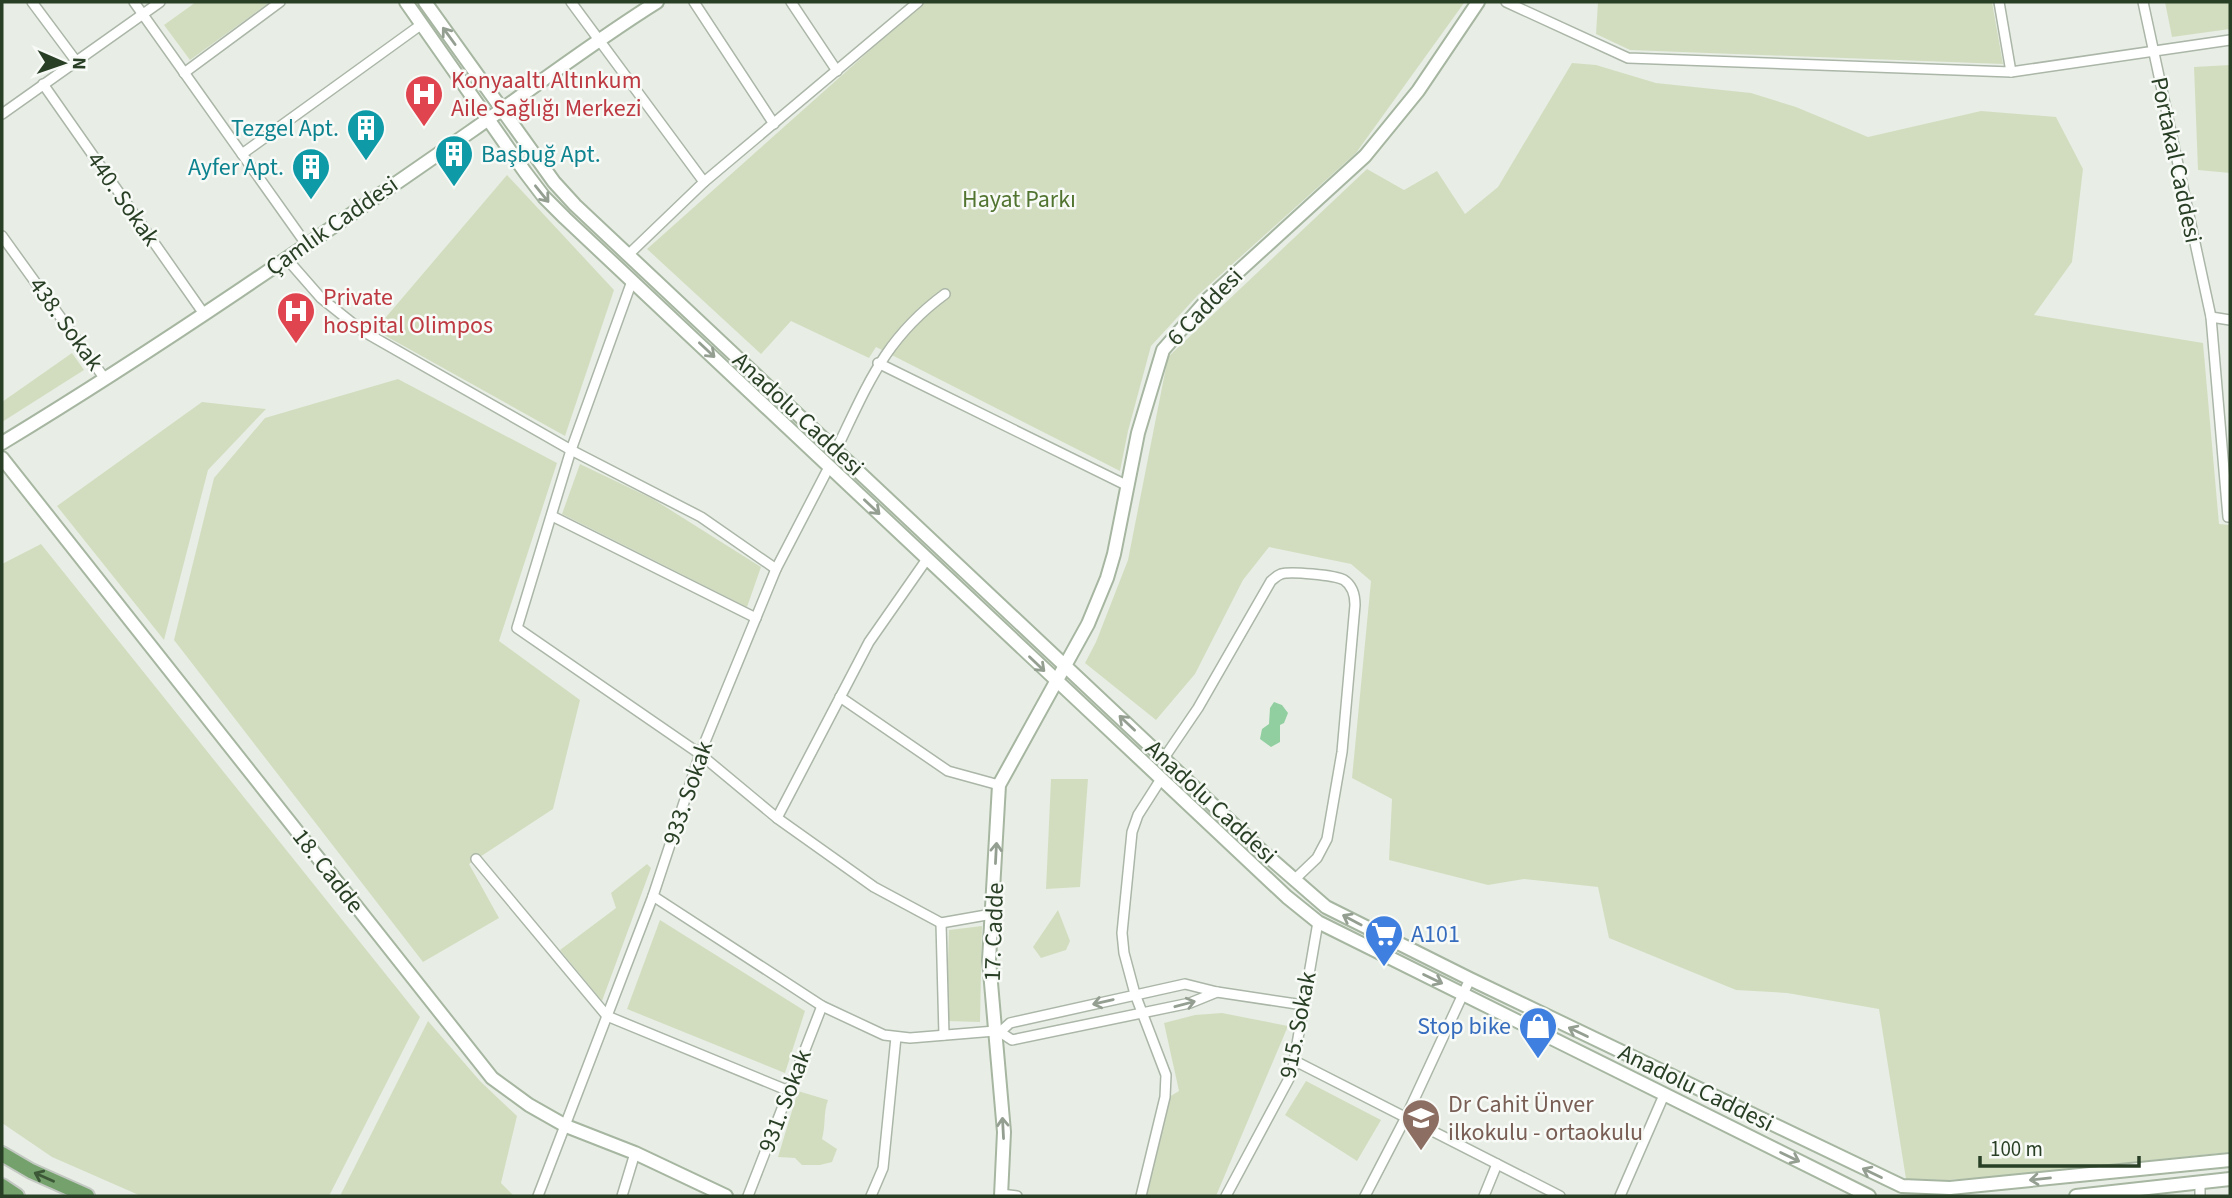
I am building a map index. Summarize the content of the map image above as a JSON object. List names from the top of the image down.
{
  "streets": {
    "main road": [
      "Çamlık Caddesi",
      "6 Caddesi",
      "Anadolu Caddesi",
      "18. Cadde",
      "17. Cadde"
    ],
    "street": [
      "Portakal Caddesi",
      "440. Sokak",
      "438. Sokak",
      "933. Sokak",
      "915. Sokak",
      "931. Sokak"
    ]
  },
  "crossings": [
    ["440. Sokak", "Çamlık Caddesi"],
    ["Çamlık Caddesi", "438. Sokak"],
    ["Çamlık Caddesi", "Anadolu Caddesi"],
    ["6 Caddesi", "Anadolu Caddesi"],
    ["6 Caddesi", "17. Cadde"],
    ["Anadolu Caddesi", "933. Sokak"],
    ["Anadolu Caddesi", "17. Cadde"],
    ["Anadolu Caddesi", "915. Sokak"],
    ["933. Sokak", "18. Cadde"]
  ],
  "one_way": ["17. Cadde"],
  "parks": ["Hayat Parkı"],
  "places": {
    "hospital": ["Konyaaltı Altınkum Aile Sağlığı Merkezi", "Private hospital Olimpos"],
    "building": ["Tezgel Apt.", "Başbuğ Apt.", "Ayfer Apt."],
    "supermarket": ["A101"],
    "shop": ["Stop bike"],
    "school or university": ["Dr Cahit Ünver ilkokulu - ortaokulu"]
  },
  "scale_bar": "100 m",
  "north": "right"
}
